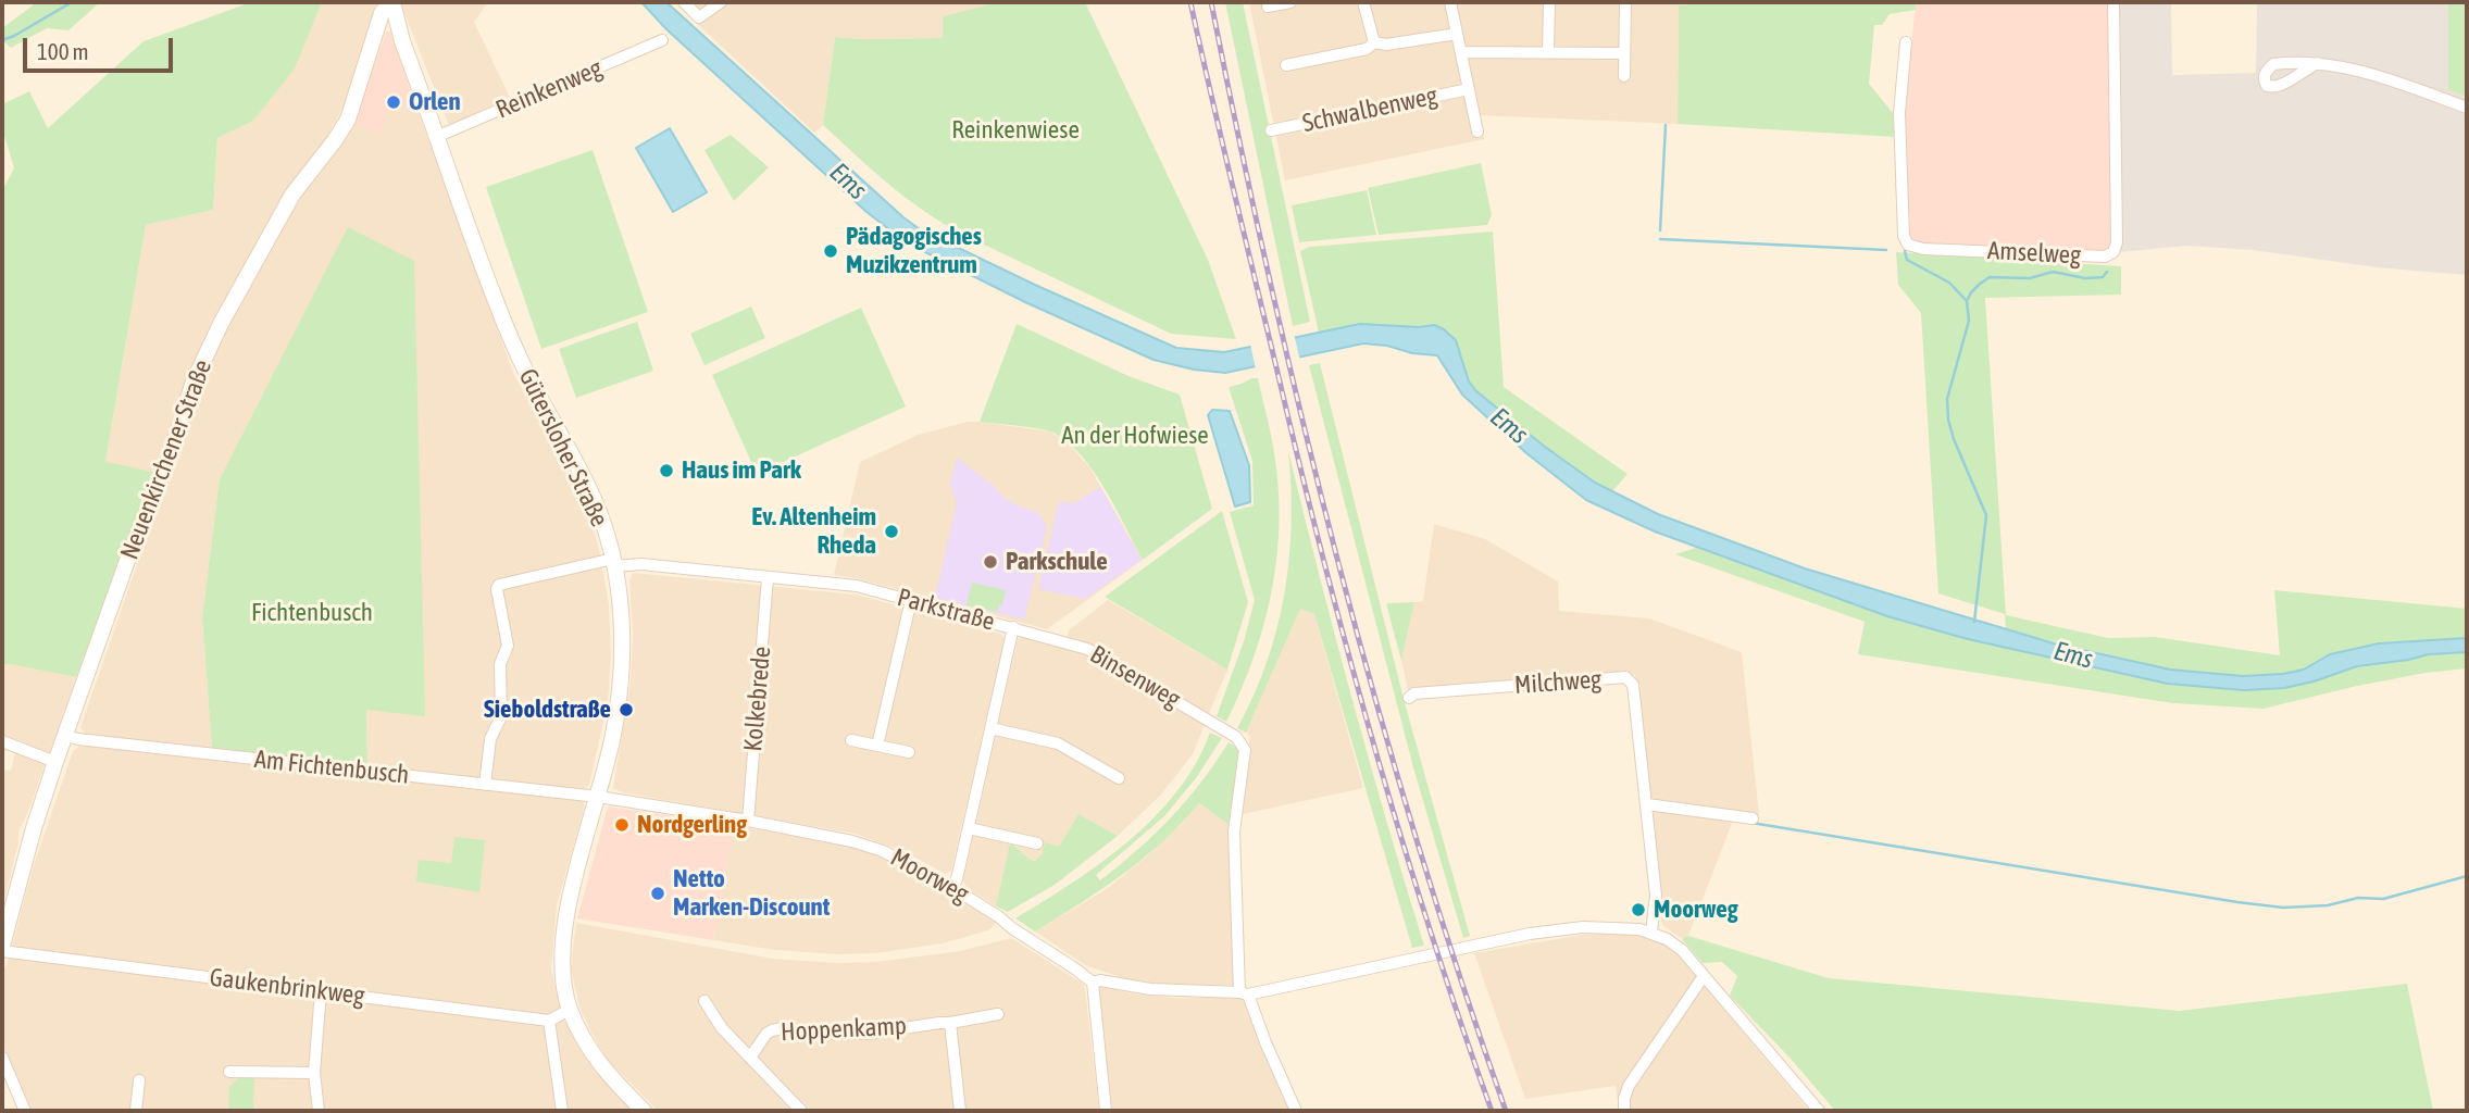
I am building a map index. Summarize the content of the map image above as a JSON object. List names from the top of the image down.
{
  "streets": {
    "main road": ["Gütersloher Straße", "Neuenkirchener Straße"],
    "street": [
      "Reinkenweg",
      "Schwalbenweg",
      "Amselweg",
      "Parkstraße",
      "Binsenweg",
      "Milchweg",
      "Kolkebrede",
      "Am Fichtenbusch",
      "Moorweg",
      "Gaukenbrinkweg",
      "Hoppenkamp"
    ]
  },
  "crossings": [
    ["Reinkenweg", "Gütersloher Straße"],
    ["Gütersloher Straße", "Neuenkirchener Straße"],
    ["Gütersloher Straße", "Parkstraße"],
    ["Gütersloher Straße", "Am Fichtenbusch"],
    ["Gütersloher Straße", "Moorweg"],
    ["Neuenkirchener Straße", "Am Fichtenbusch"],
    ["Neuenkirchener Straße", "Gaukenbrinkweg"],
    ["Parkstraße", "Binsenweg"],
    ["Parkstraße", "Kolkebrede"],
    ["Parkstraße", "Moorweg"],
    ["Binsenweg", "Moorweg"],
    ["Milchweg", "Moorweg"],
    ["Kolkebrede", "Moorweg"],
    ["Am Fichtenbusch", "Moorweg"]
  ],
  "water": ["Ems"],
  "parks": ["Reinkenwiese", "An der Hofwiese", "Fichtenbusch"],
  "places": [
    "Orlen",
    "Pädagogisches Muzikzentrum",
    "Haus im Park",
    "Ev. Altenheim Rheda",
    "Parkschule",
    "Sieboldstraße",
    "Nordgerling",
    "Netto Marken-Discount",
    "Moorweg"
  ],
  "scale_bar": "100 m"
}
